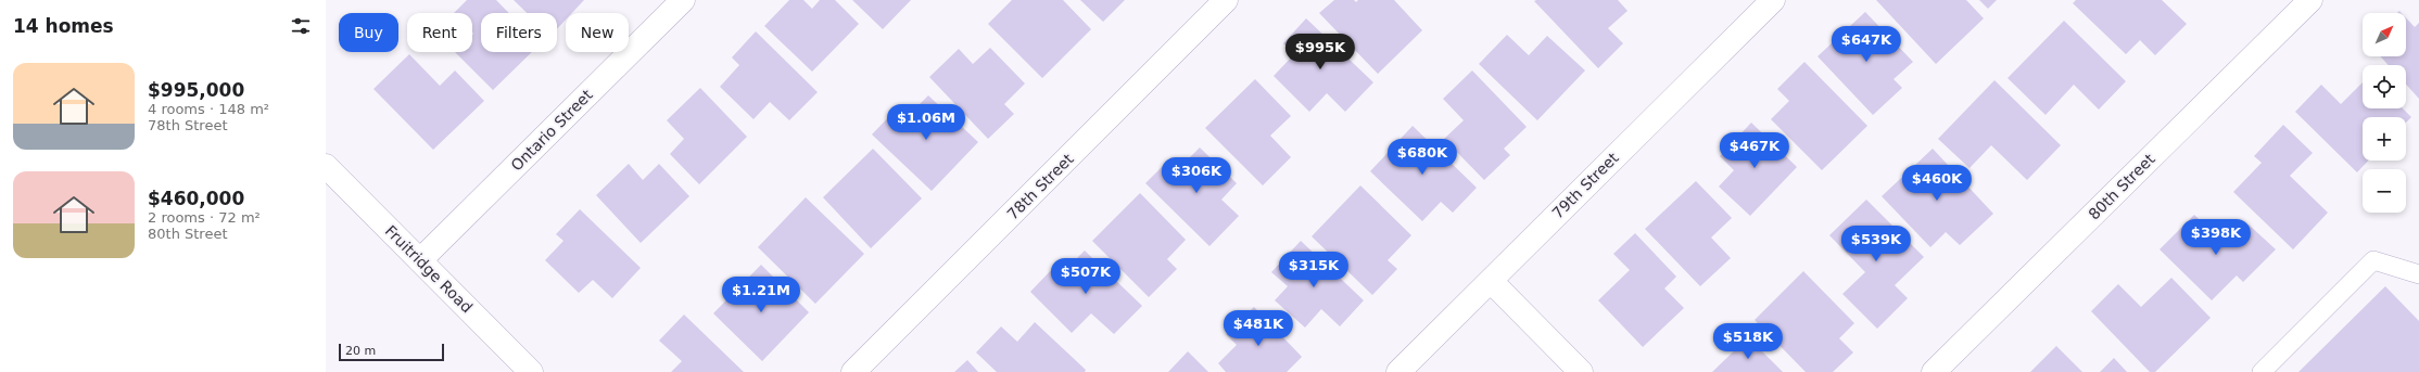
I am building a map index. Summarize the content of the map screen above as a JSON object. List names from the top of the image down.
{
  "streets": {
    "street": [
      "Ontario Street",
      "79th Street",
      "78th Street",
      "80th Street",
      "Fruitridge Road"
    ]
  },
  "crossings": [
    ["Ontario Street", "Fruitridge Road"]
  ],
  "scale_bar": "20 m",
  "north": "top right",
  "page": {
    "heading": "14 homes",
    "map_buttons": ["+", "−"],
    "chip": [
      "Buy",
      "Rent",
      "Filters",
      "New"
    ],
    "price": [
      "$647K",
      "$995K",
      "$1.06M",
      "$467K",
      "$680K",
      "$306K",
      "$460K",
      "$398K",
      "$539K",
      "$315K",
      "$507K",
      "$1.21M",
      "$481K",
      "$518K"
    ],
    "list": [
      {
        "name": "$995,000",
        "note": "4 rooms · 148 m² · 78th Street"
      },
      {
        "name": "$460,000",
        "note": "2 rooms · 72 m² · 80th Street"
      }
    ],
    "scale": "20 m"
  }
}
